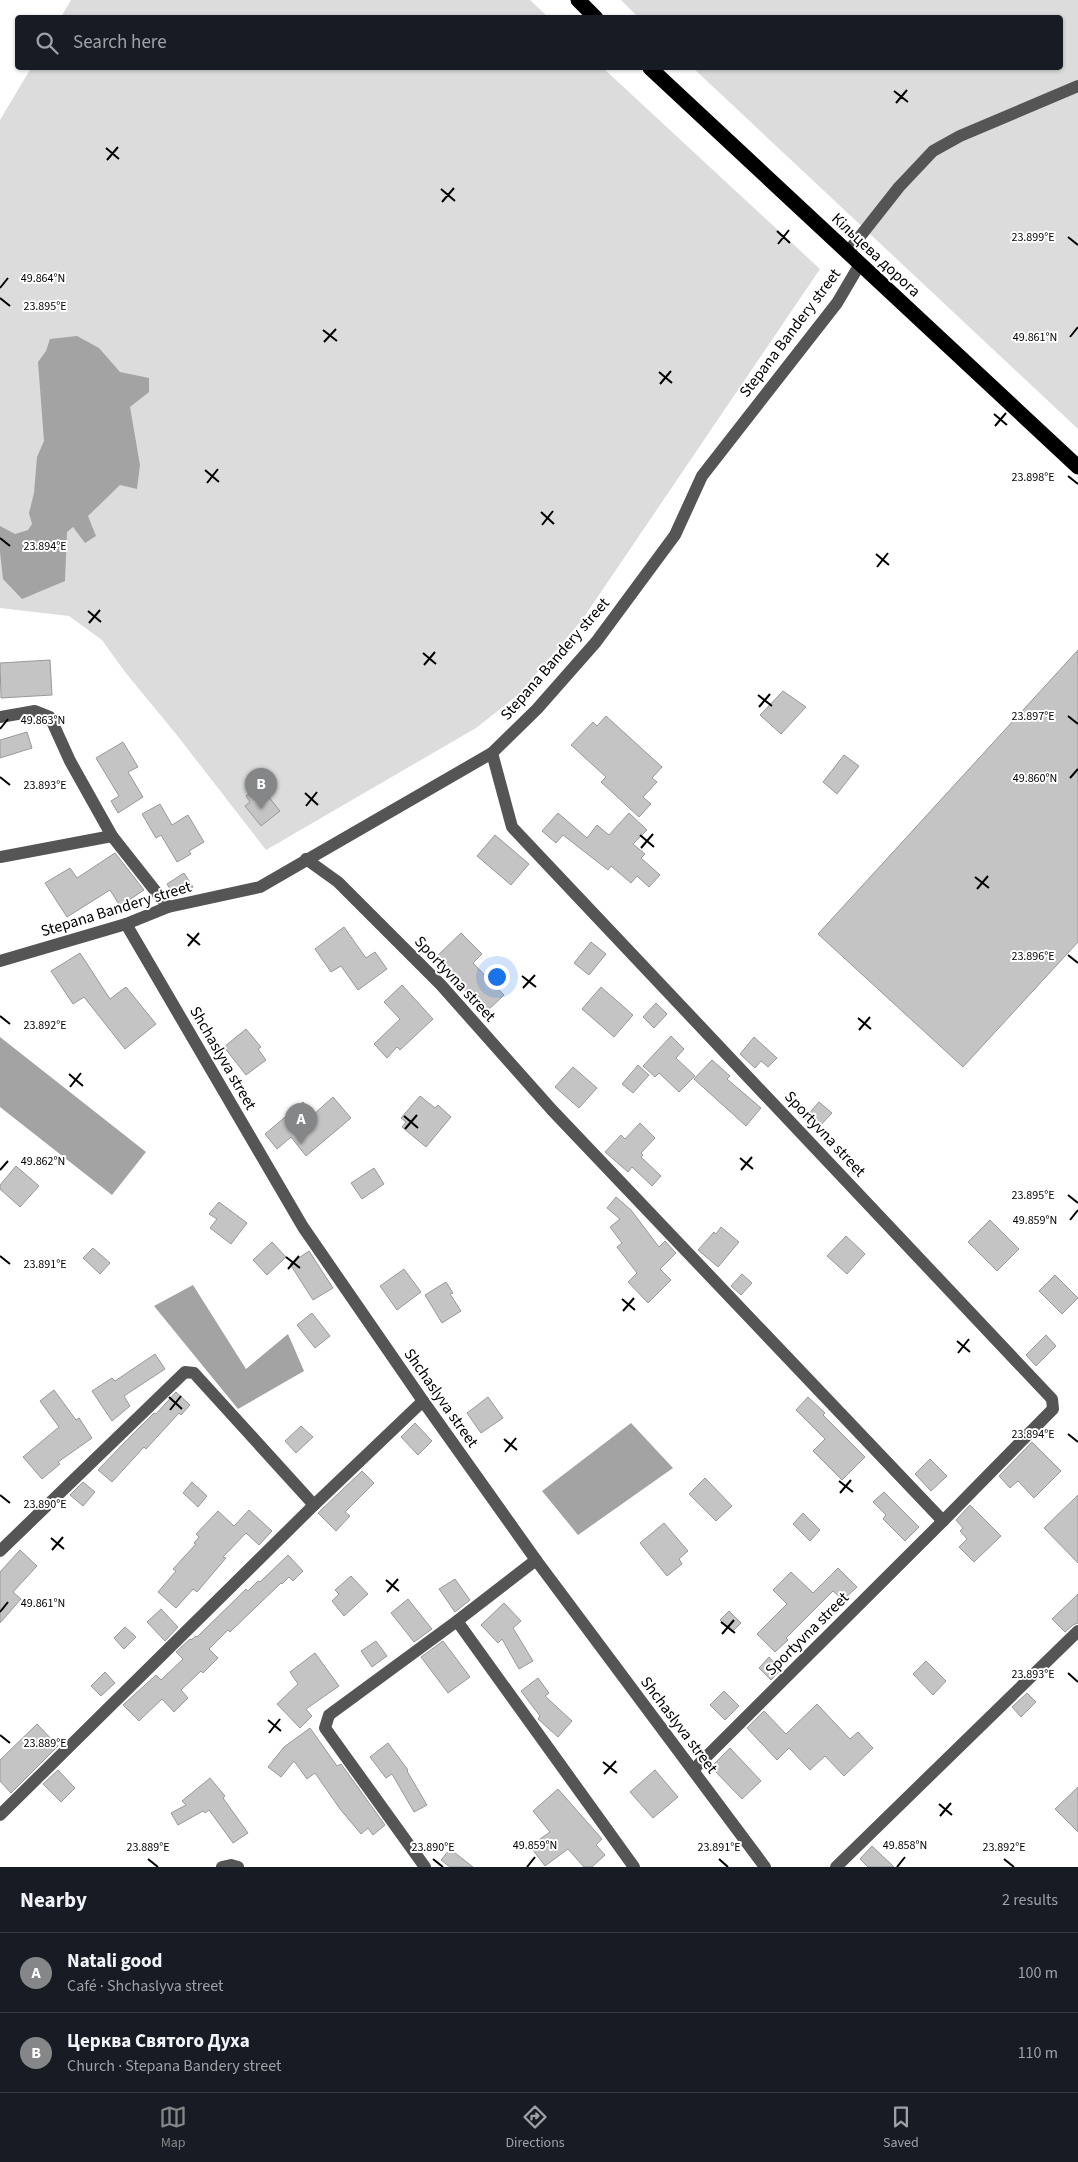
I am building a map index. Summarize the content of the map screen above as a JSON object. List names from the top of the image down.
{
  "streets": {
    "highway": ["Кільцева дорога"],
    "street": ["Stepana Bandery street", "Sportyvna street", "Shchaslyva street"]
  },
  "crossings": [
    ["Кільцева дорога", "Stepana Bandery street"],
    ["Stepana Bandery street", "Sportyvna street"],
    ["Stepana Bandery street", "Shchaslyva street"],
    ["Sportyvna street", "Shchaslyva street"]
  ],
  "page": {
    "search": "Search here",
    "pins": ["B", "A"],
    "heading": ["Nearby", "2 results"],
    "list": [
      {
        "mark": "A",
        "name": "Natali good",
        "note": "Café · Shchaslyva street",
        "value": "100 m"
      },
      {
        "mark": "B",
        "name": "Церква Святого Духа",
        "note": "Church · Stepana Bandery street",
        "value": "110 m"
      }
    ],
    "nav": ["Map", "Directions", "Saved"]
  },
  "coordinates": [
    "23.899°E",
    "49.864°N",
    "23.895°E",
    "49.861°N",
    "23.898°E",
    "23.894°E",
    "23.897°E",
    "49.863°N",
    "49.860°N",
    "23.893°E",
    "23.896°E",
    "23.892°E",
    "49.862°N",
    "49.859°N",
    "23.891°E",
    "23.890°E",
    "23.889°E",
    "49.858°N"
  ]
}
